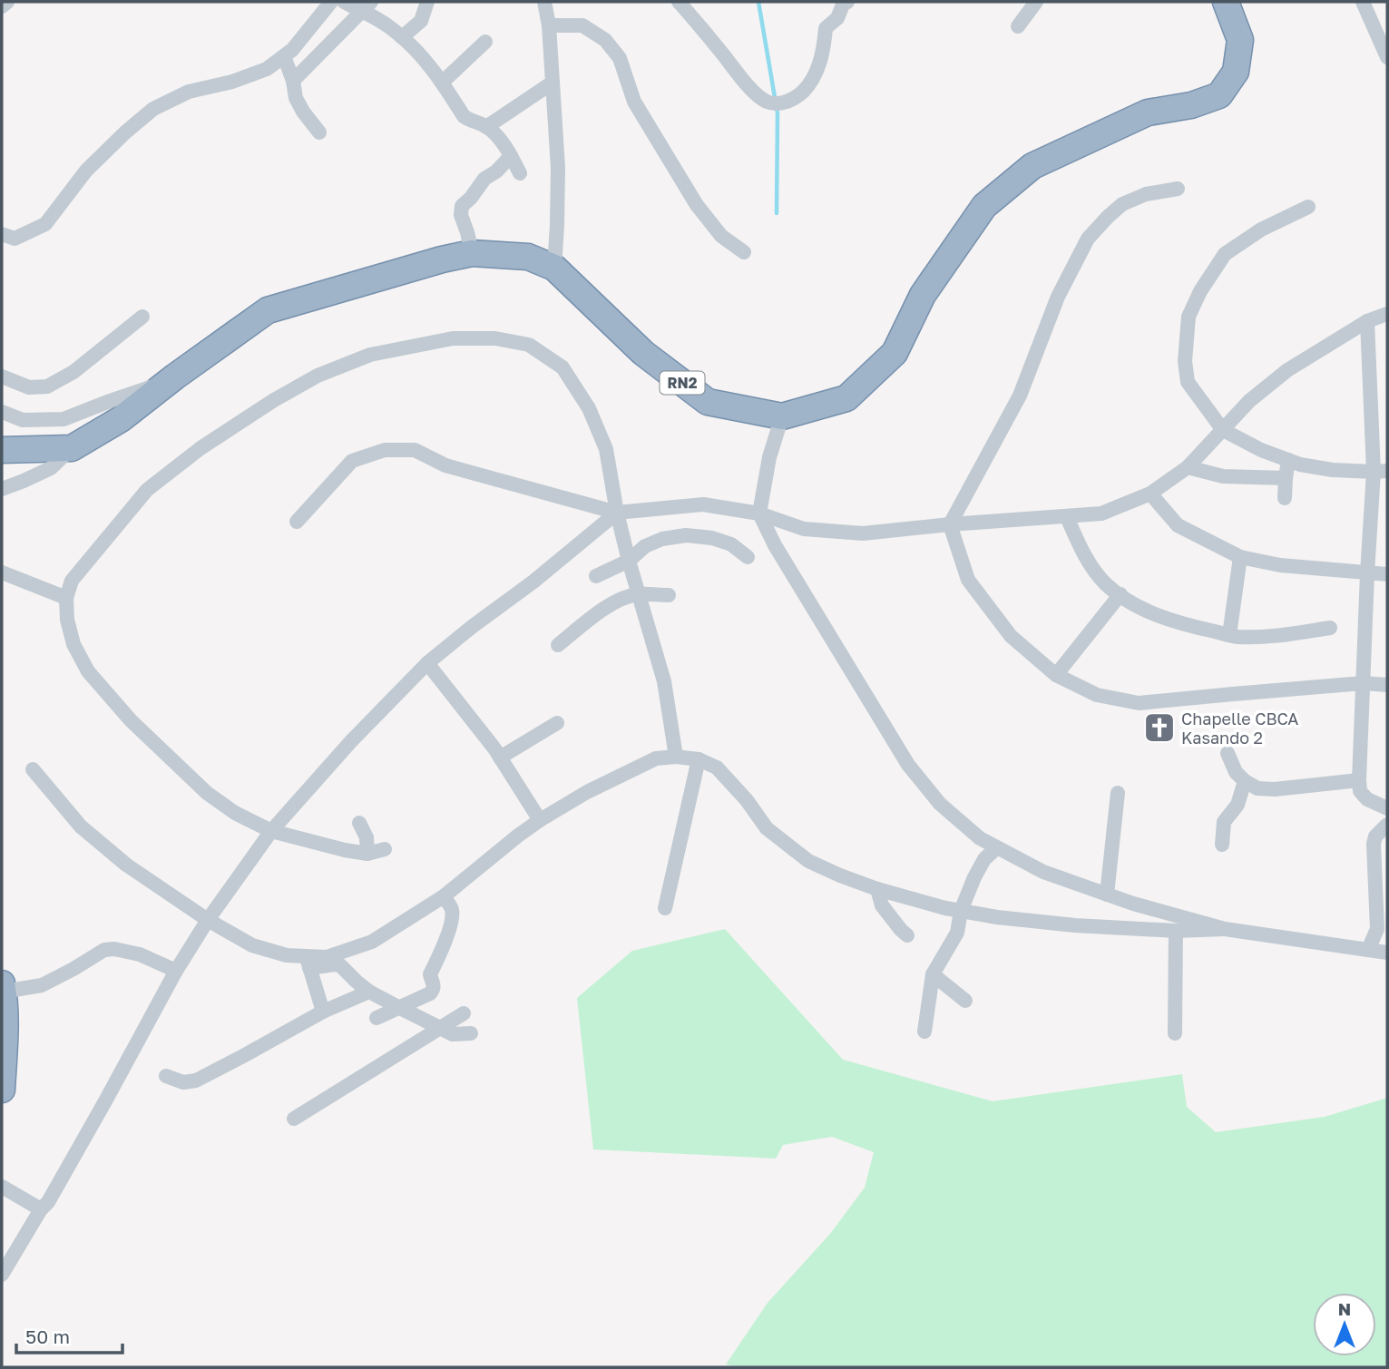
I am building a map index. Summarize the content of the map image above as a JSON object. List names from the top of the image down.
{
  "streets": {
    "highway": ["RN2"]
  },
  "places": {
    "church": ["Chapelle CBCA Kasando 2"]
  },
  "scale_bar": "50 m",
  "north": "top"
}
